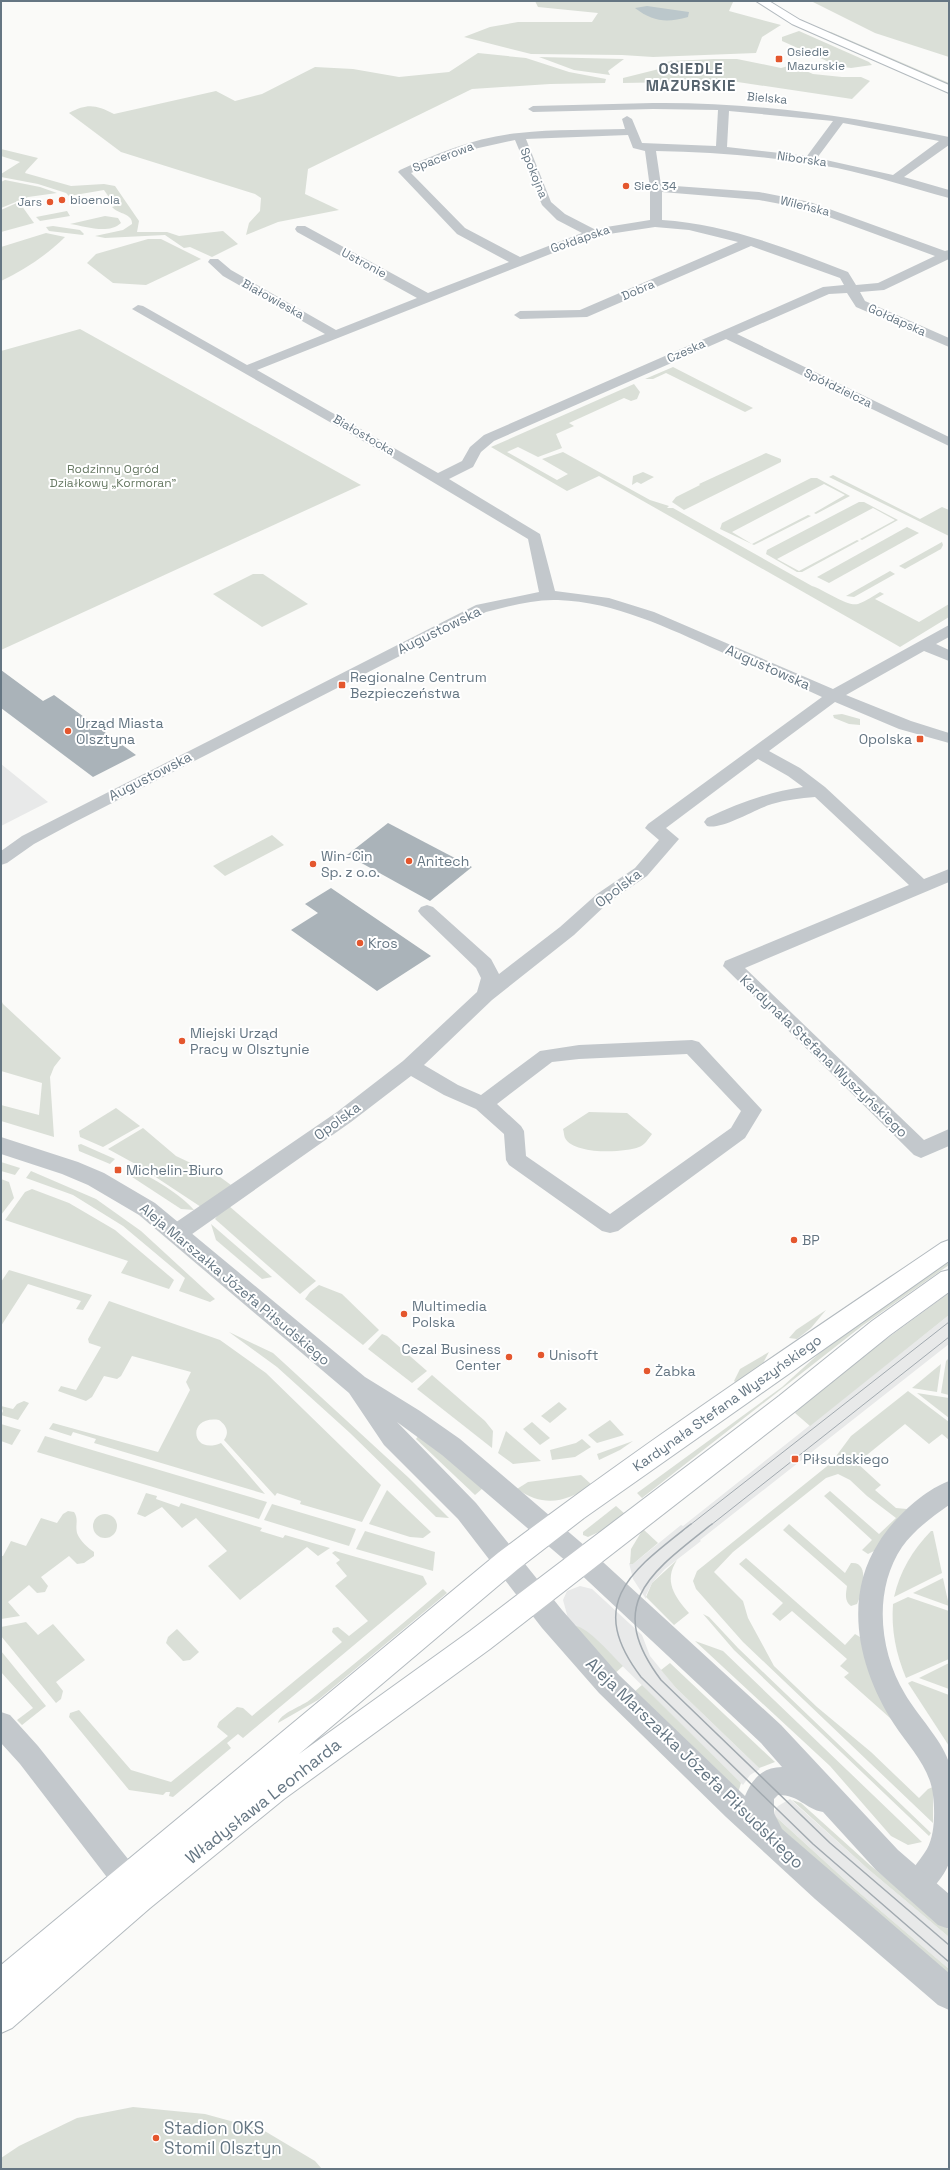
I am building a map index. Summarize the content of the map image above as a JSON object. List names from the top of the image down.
{
  "streets": {
    "main road": ["Kardynała Stefana Wyszyńskiego", "Władysława Leonharda"],
    "street": [
      "Bielska",
      "Spacerowa",
      "Niborska",
      "Spokojna",
      "Wileńska",
      "Gołdapska",
      "Ustronie",
      "Dobra",
      "Białowieska",
      "Czeska",
      "Spółdzielcza",
      "Białostocka",
      "Augustowska",
      "Opolska",
      "Aleja Marszałka Józefa Piłsudskiego"
    ]
  },
  "crossings": [
    ["Spacerowa", "Spokojna"],
    ["Spacerowa", "Gołdapska"],
    ["Spokojna", "Gołdapska"],
    ["Wileńska", "Czeska"],
    ["Gołdapska", "Ustronie"],
    ["Gołdapska", "Dobra"],
    ["Gołdapska", "Białowieska"],
    ["Gołdapska", "Czeska"],
    ["Gołdapska", "Białostocka"],
    ["Czeska", "Spółdzielcza"],
    ["Czeska", "Białostocka"],
    ["Białostocka", "Augustowska"],
    ["Opolska", "Aleja Marszałka Józefa Piłsudskiego"],
    ["Kardynała Stefana Wyszyńskiego", "Aleja Marszałka Józefa Piłsudskiego"],
    ["Kardynała Stefana Wyszyńskiego", "Władysława Leonharda"],
    ["Aleja Marszałka Józefa Piłsudskiego", "Władysława Leonharda"]
  ],
  "districts": ["OSIEDLE MAZURSKIE"],
  "parks": ["Rodzinny Ogród Działkowy „Kormoran”"],
  "places": {
    "transit": [
      "Osiedle Mazurskie",
      "Regionalne Centrum Bezpieczeństwa",
      "Opolska",
      "Michelin-Biuro",
      "Piłsudskiego"
    ],
    "other": [
      "Sieć 34",
      "bioenola",
      "Jars",
      "Urząd Miasta Olsztyna",
      "Anitech",
      "Win-Cin Sp. z o.o.",
      "Kros",
      "Miejski Urząd Pracy w Olsztynie",
      "BP",
      "Multimedia Polska",
      "Unisoft",
      "Cezal Business Center",
      "Żabka",
      "Stadion OKS Stomil Olsztyn"
    ]
  }
}
